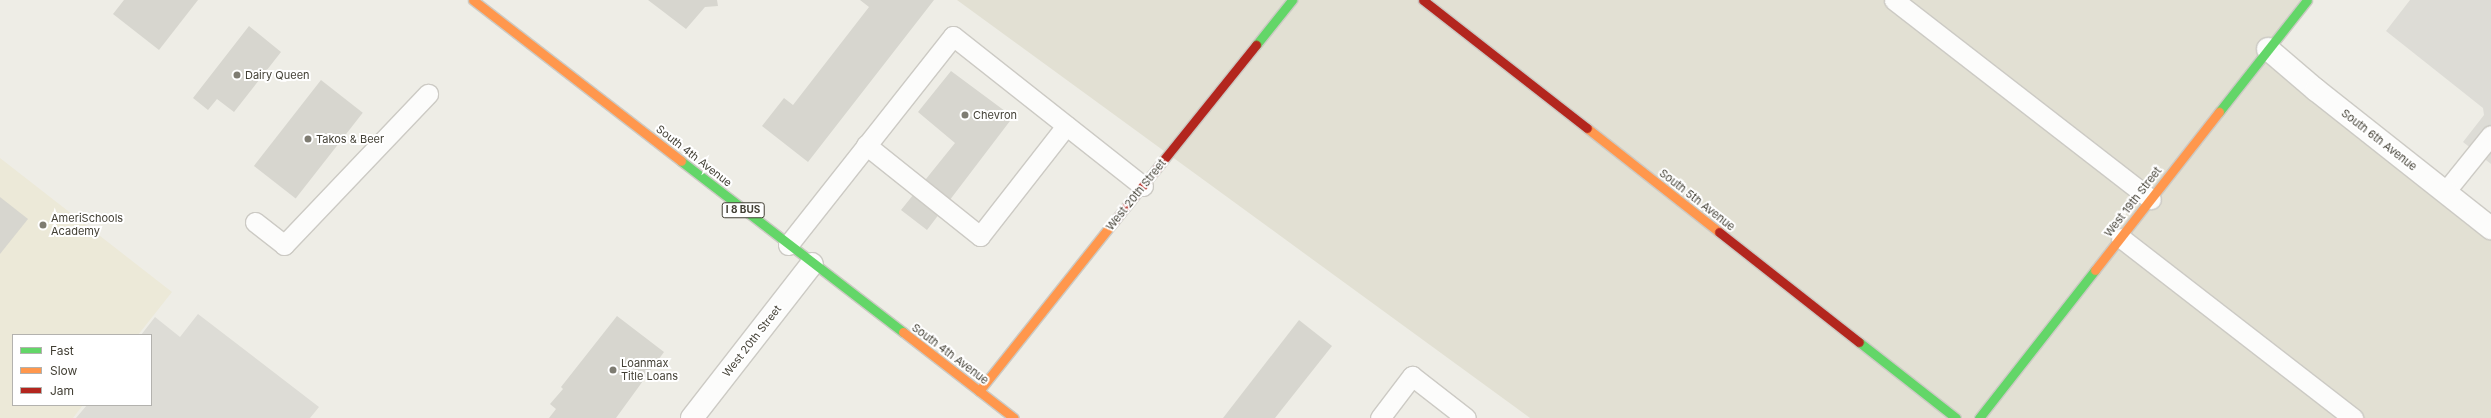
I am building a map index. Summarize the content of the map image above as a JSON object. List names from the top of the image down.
{
  "streets": {
    "street": [
      "South 6th Avenue",
      "South 4th Avenue",
      "West 20th Street",
      "South 5th Avenue",
      "West 19th Street",
      "I 8 BUS"
    ]
  },
  "crossings": [
    ["South 6th Avenue", "West 19th Street"],
    ["South 4th Avenue", "West 20th Street"]
  ],
  "places": [
    "Dairy Queen",
    "Chevron",
    "Takos & Beer",
    "AmeriSchools Academy",
    "Loanmax Title Loans"
  ],
  "legend": ["Fast", "Slow", "Jam"]
}
